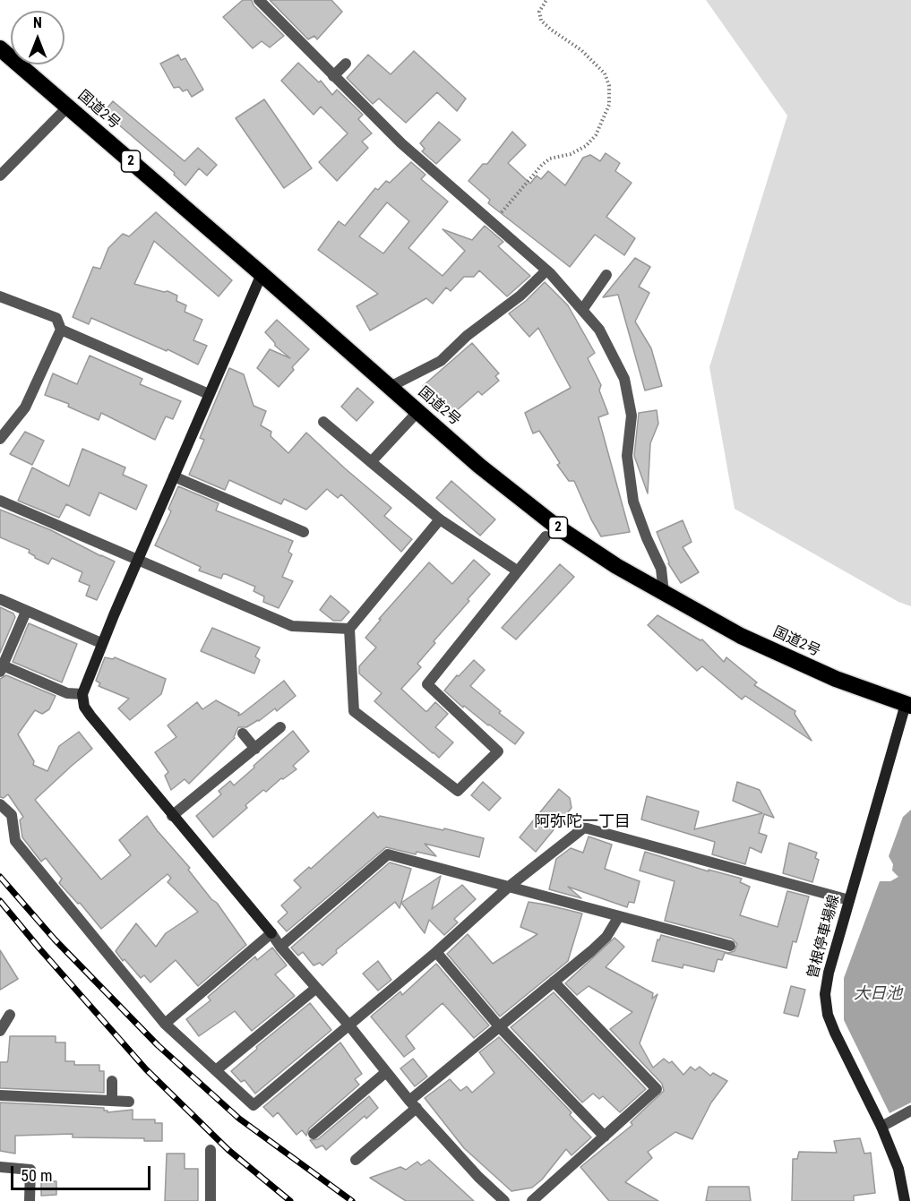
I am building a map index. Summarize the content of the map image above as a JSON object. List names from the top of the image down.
{
  "streets": {
    "highway": ["国道2号", "2"],
    "street": ["曽根停車場線"]
  },
  "crossings": [
    ["国道2号", "曽根停車場線"]
  ],
  "districts": ["阿弥陀一丁目"],
  "water": ["大日池"],
  "scale_bar": "50 m",
  "north": "top"
}
